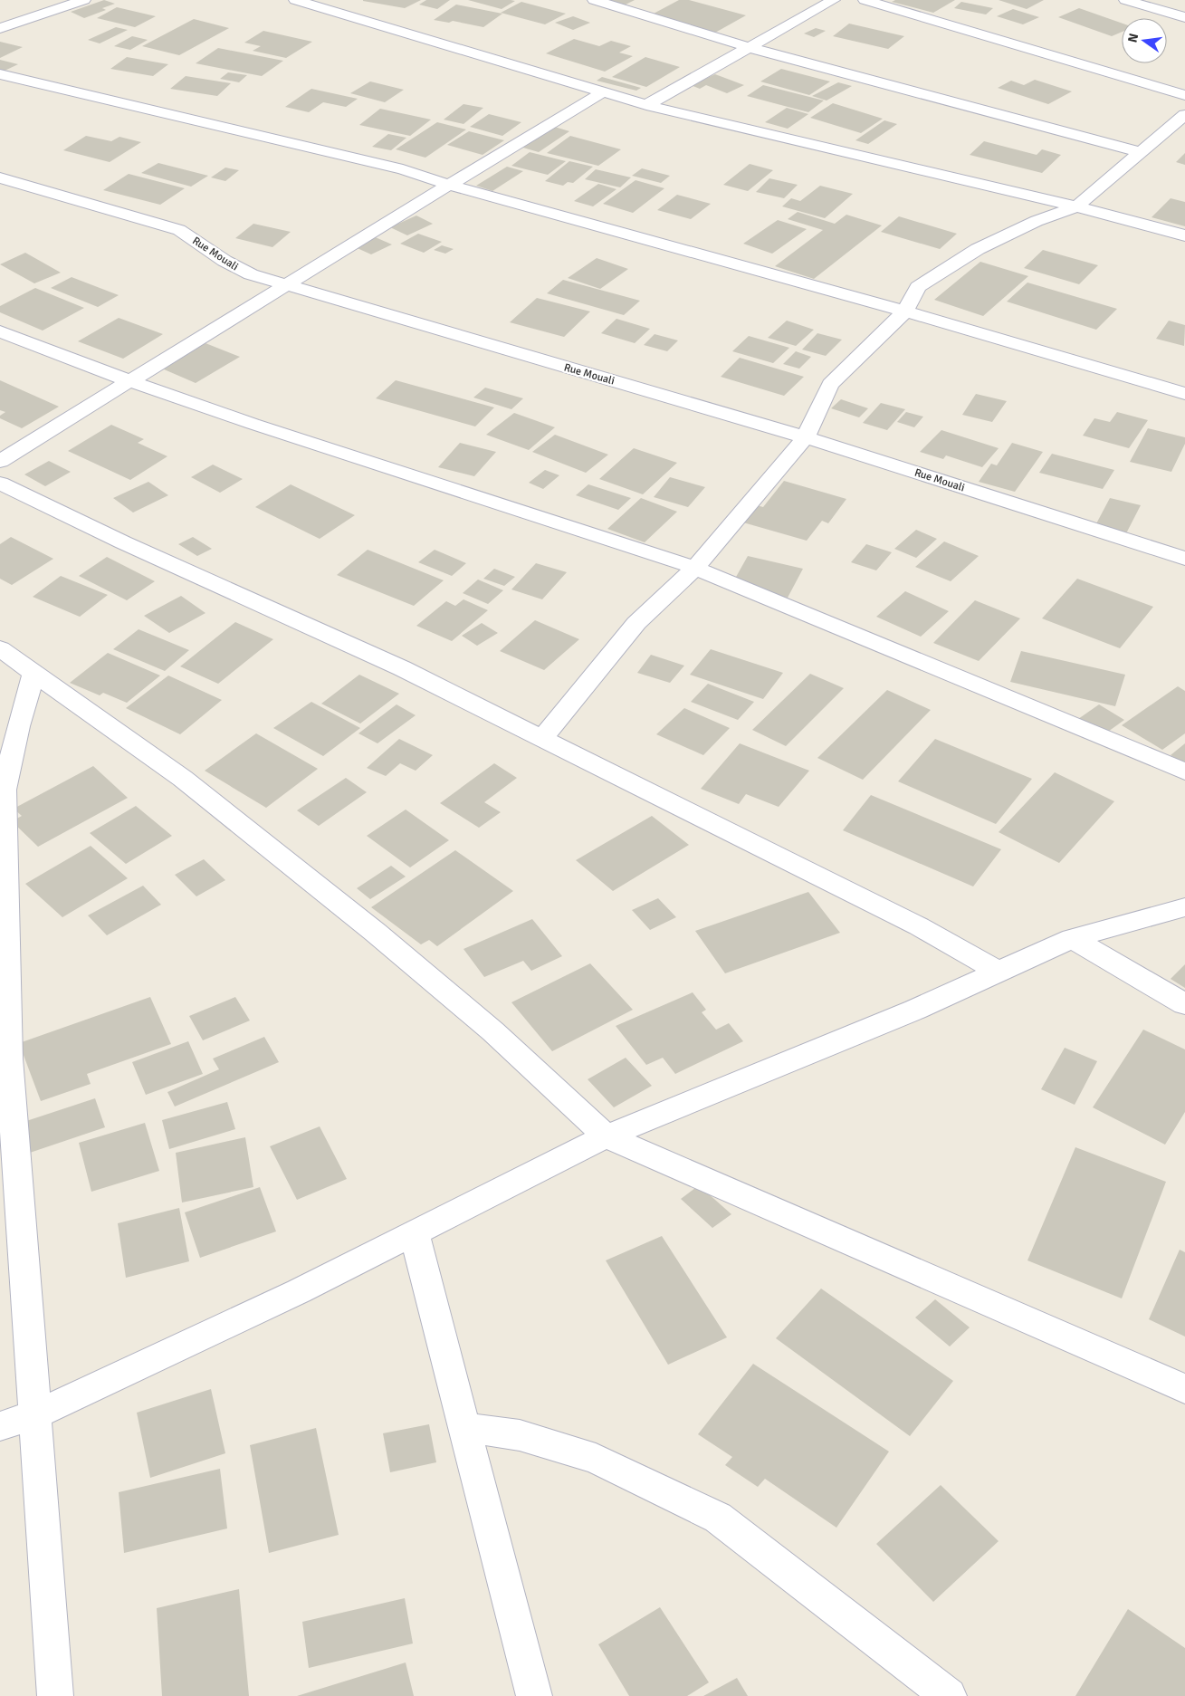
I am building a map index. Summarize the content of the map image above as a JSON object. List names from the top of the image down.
{
  "streets": {
    "street": ["Rue Mouali"]
  },
  "north": "left"
}
